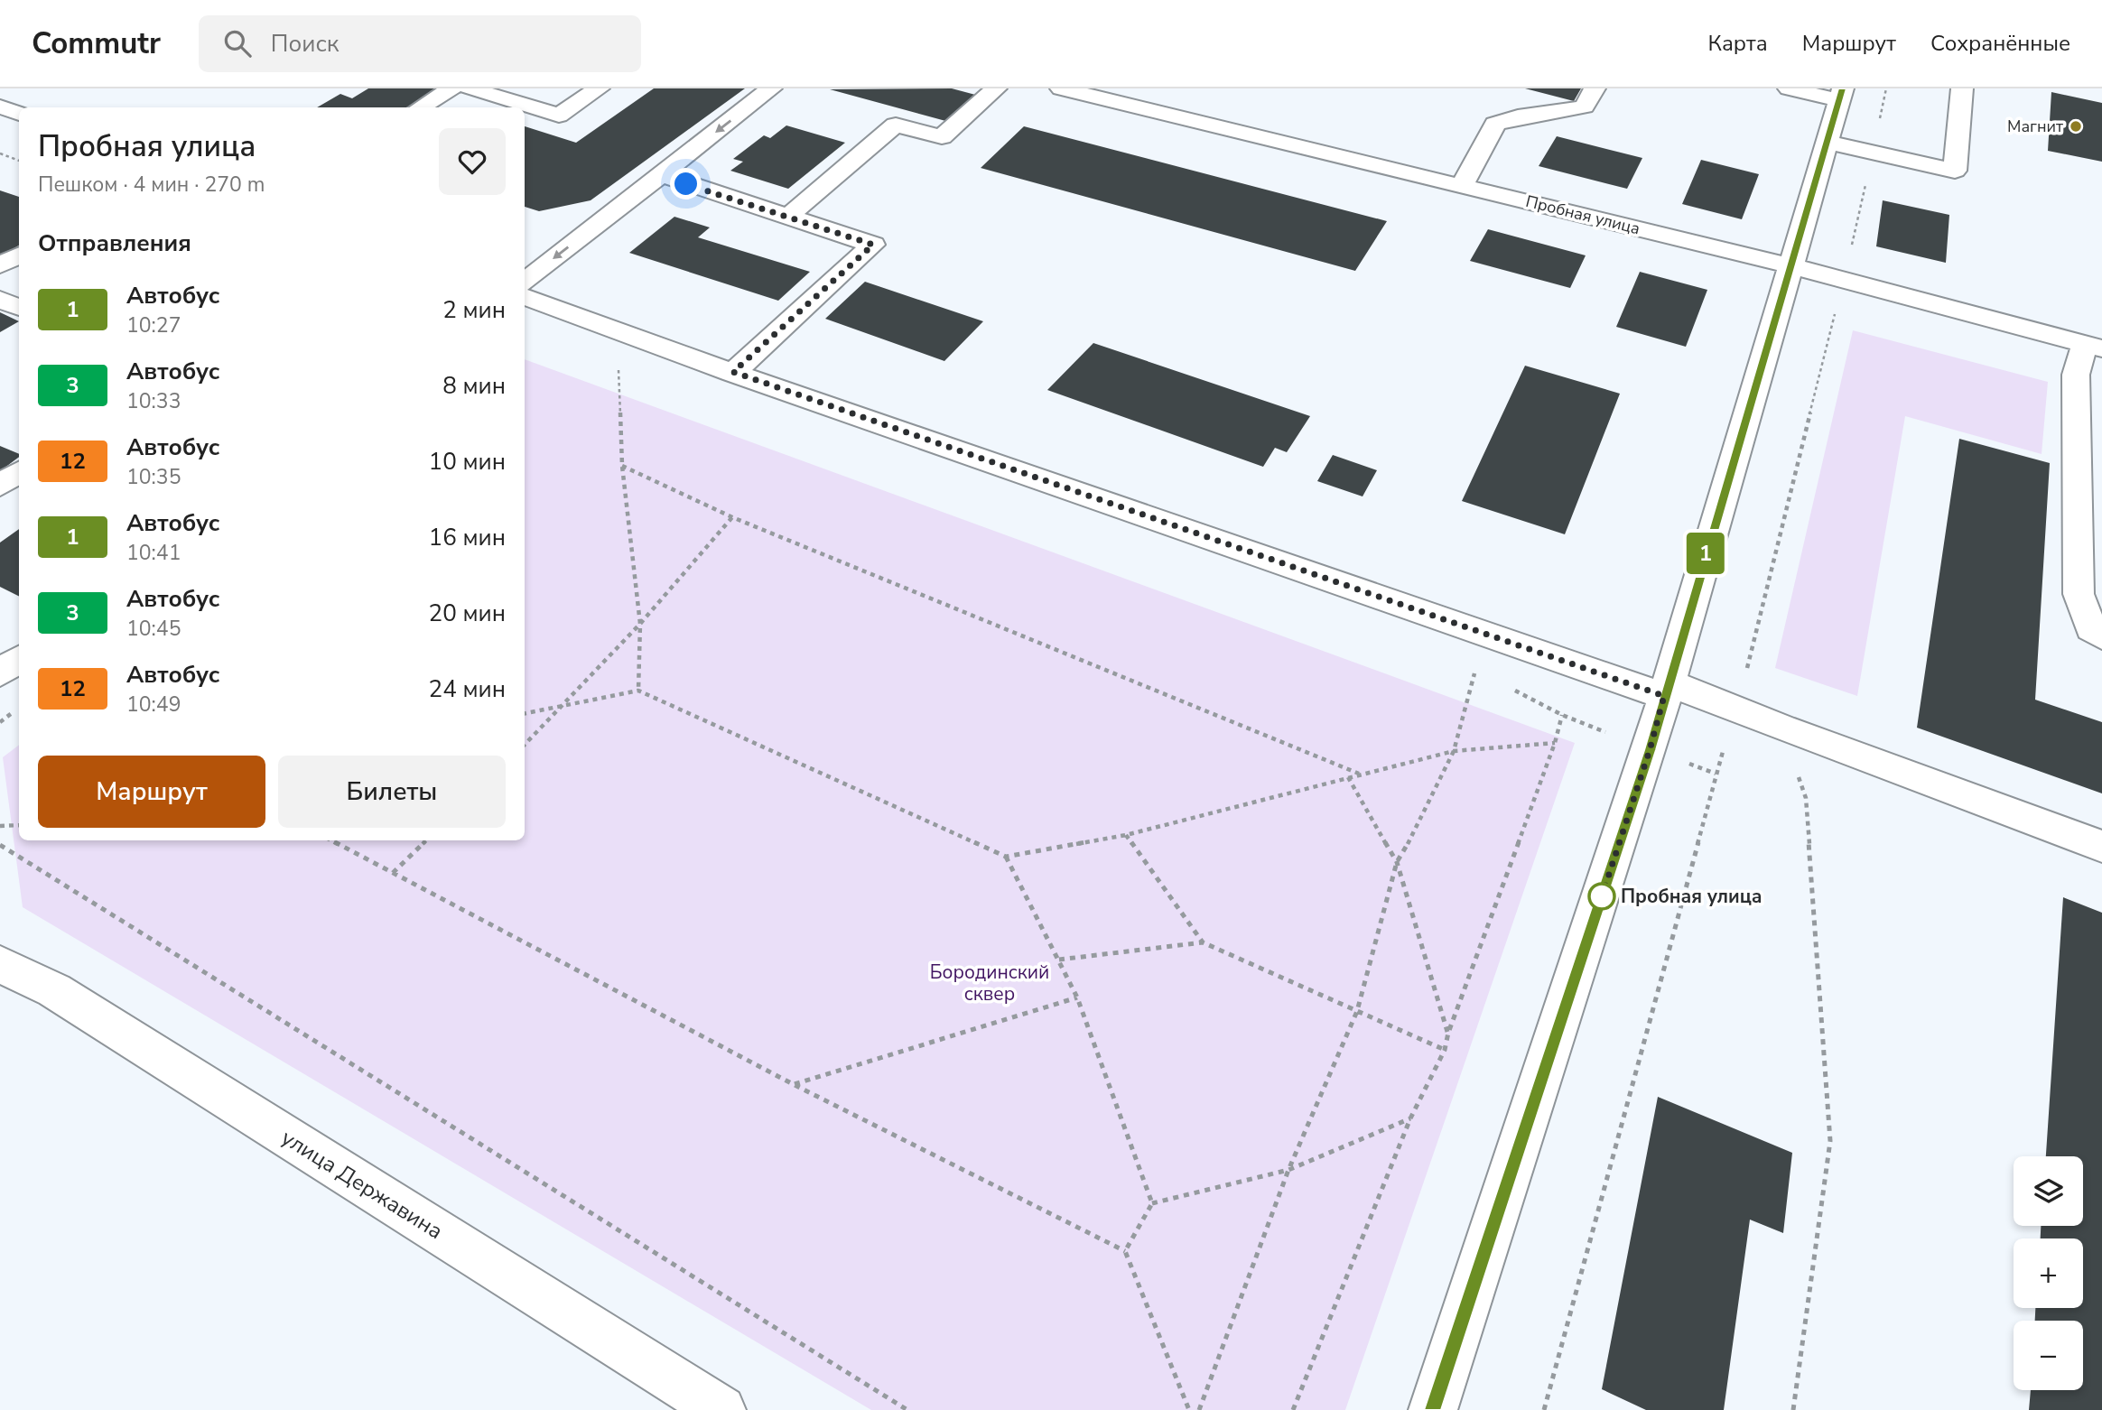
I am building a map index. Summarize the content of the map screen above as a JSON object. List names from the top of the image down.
{
  "streets": {
    "street": ["Пробная улица", "улица Державина"]
  },
  "parks": ["Бородинский сквер"],
  "places": ["Магнит", "Пробная улица"],
  "lines": ["bus line 1"],
  "page": {
    "header": "Commutr",
    "search": "Поиск",
    "nav": ["Карта", "Маршрут", "Сохранённые"],
    "on_map": "1",
    "heading": [
      ["Пробная улица", "Пешком · 4 мин · 270 m"],
      "Отправления"
    ],
    "list": [
      {
        "mark": "1",
        "name": "Автобус",
        "note": "10:27",
        "value": "2 мин"
      },
      {
        "mark": "3",
        "name": "Автобус",
        "note": "10:33",
        "value": "8 мин"
      },
      {
        "mark": "12",
        "name": "Автобус",
        "note": "10:35",
        "value": "10 мин"
      },
      {
        "mark": "1",
        "name": "Автобус",
        "note": "10:41",
        "value": "16 мин"
      },
      {
        "mark": "3",
        "name": "Автобус",
        "note": "10:45",
        "value": "20 мин"
      },
      {
        "mark": "12",
        "name": "Автобус",
        "note": "10:49",
        "value": "24 мин"
      }
    ],
    "buttons": ["Маршрут", "Билеты"],
    "map_buttons": ["+", "−"]
  }
}
